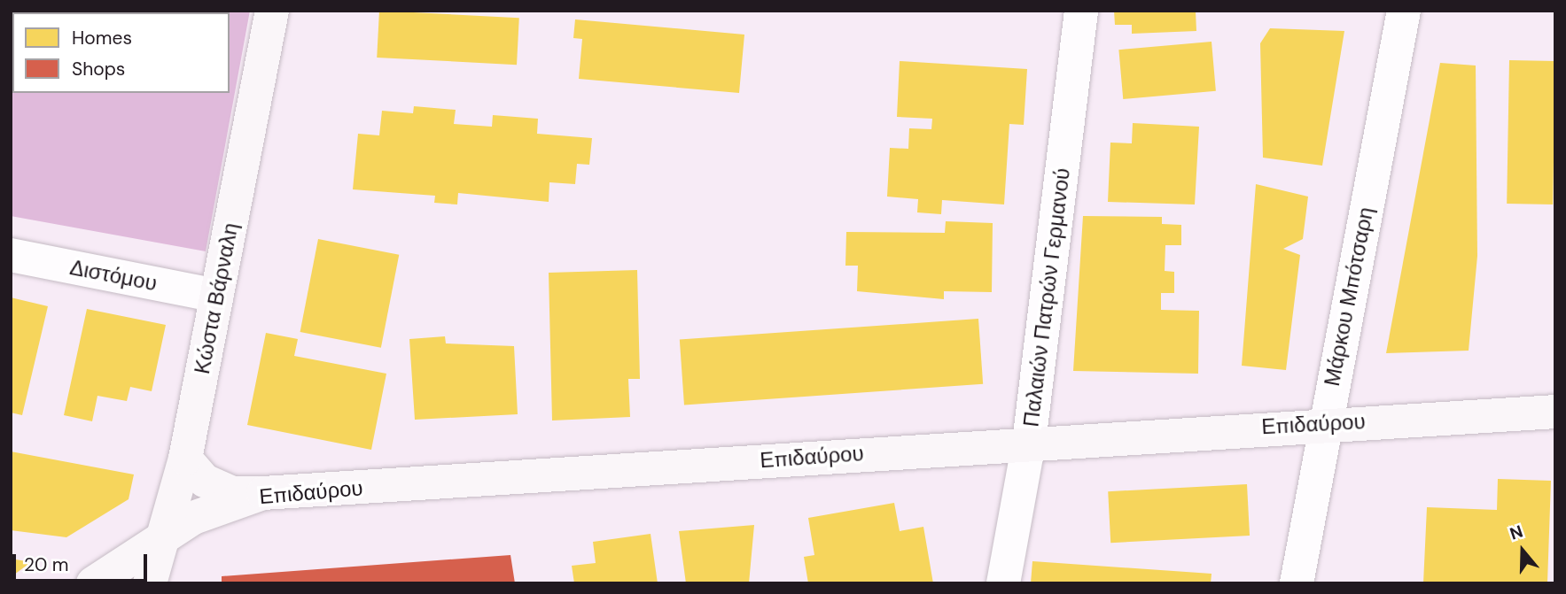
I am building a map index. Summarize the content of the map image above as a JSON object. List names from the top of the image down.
{
  "streets": {
    "street": [
      "Διστόμου",
      "Μάρκου Μπότσαρη",
      "Παλαιών Πατρών Γερμανού",
      "Κώστα Βάρναλη",
      "Επιδαύρου"
    ]
  },
  "crossings": [
    ["Διστόμου", "Κώστα Βάρναλη"],
    ["Μάρκου Μπότσαρη", "Επιδαύρου"],
    ["Παλαιών Πατρών Γερμανού", "Επιδαύρου"],
    ["Κώστα Βάρναλη", "Επιδαύρου"]
  ],
  "legend": ["Homes", "Shops"],
  "scale_bar": "20 m",
  "north": "top"
}
